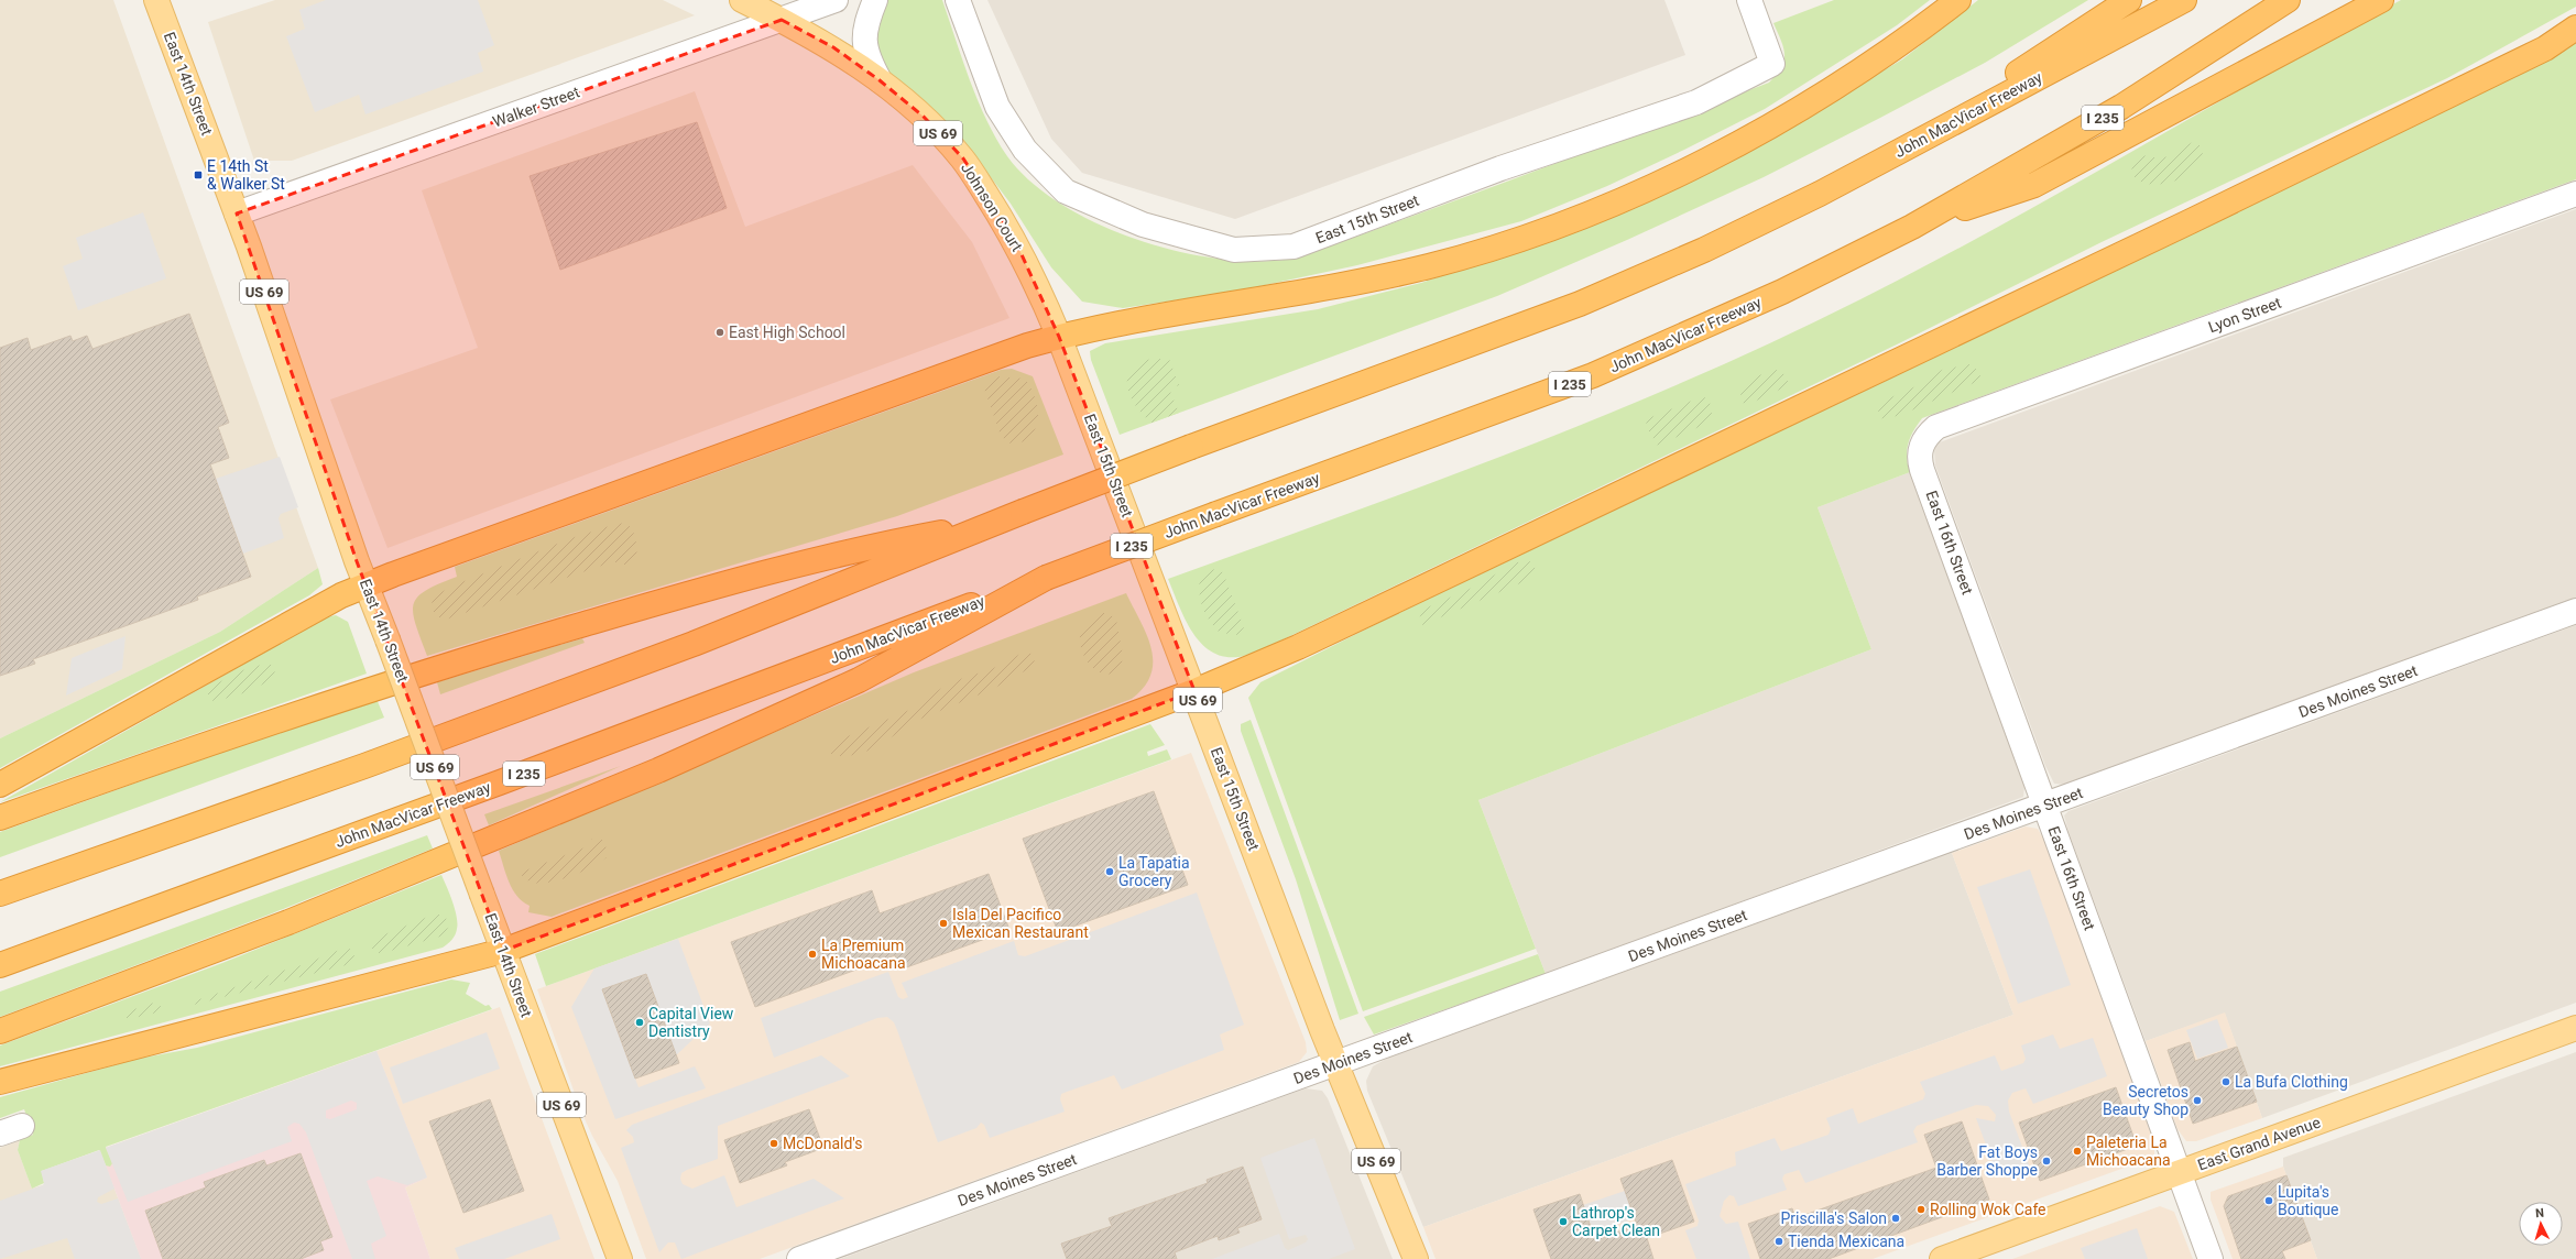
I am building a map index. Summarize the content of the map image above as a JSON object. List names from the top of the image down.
{
  "streets": {
    "highway": ["John MacVicar Freeway", "I 235"],
    "main road": [
      "East 14th Street",
      "US 69",
      "Johnson Court",
      "East 15th Street",
      "East Grand Avenue"
    ],
    "street": [
      "Walker Street",
      "Lyon Street",
      "East 16th Street",
      "Des Moines Street"
    ]
  },
  "crossings": [
    ["East 14th Street", "Walker Street"],
    ["Walker Street", "Johnson Court"],
    ["Johnson Court", "East 15th Street"],
    ["East 15th Street", "Des Moines Street"],
    ["Lyon Street", "East 16th Street"],
    ["East 16th Street", "Des Moines Street"],
    ["East 16th Street", "East Grand Avenue"]
  ],
  "places": {
    "transit": ["E 14th St & Walker St"],
    "other": [
      "East High School",
      "La Tapatia Grocery",
      "Isla Del Pacifico Mexican Restaurant",
      "La Premium Michoacana",
      "Capital View Dentistry",
      "La Bufa Clothing",
      "Secretos Beauty Shop",
      "McDonald's",
      "Paleteria La Michoacana",
      "Fat Boys Barber Shoppe",
      "Lupita's Boutique",
      "Rolling Wok Cafe",
      "Priscilla's Salon",
      "Lathrop's Carpet Clean",
      "Tienda Mexicana"
    ]
  },
  "north": "top"
}
